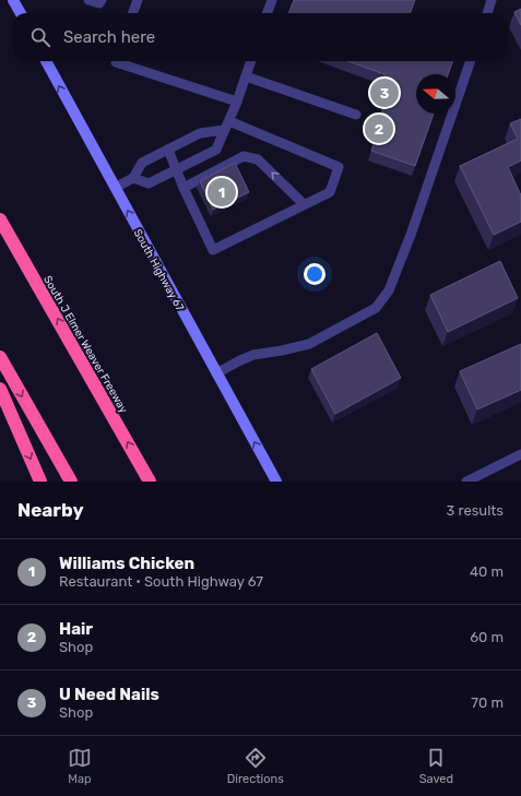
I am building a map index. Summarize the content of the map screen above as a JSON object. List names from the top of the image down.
{
  "streets": {
    "highway": ["South J Elmer Weaver Freeway"],
    "main road": ["South Highway 67"]
  },
  "one_way": ["South Highway 67"],
  "north": "left",
  "page": {
    "search": "Search here",
    "pins": ["3", "2", "1"],
    "heading": ["Nearby", "3 results"],
    "list": [
      {
        "mark": "1",
        "name": "Williams Chicken",
        "note": "Restaurant · South Highway 67",
        "value": "40 m"
      },
      {
        "mark": "2",
        "name": "Hair",
        "note": "Shop",
        "value": "60 m"
      },
      {
        "mark": "3",
        "name": "U Need Nails",
        "note": "Shop",
        "value": "70 m"
      }
    ],
    "nav": ["Map", "Directions", "Saved"]
  }
}
